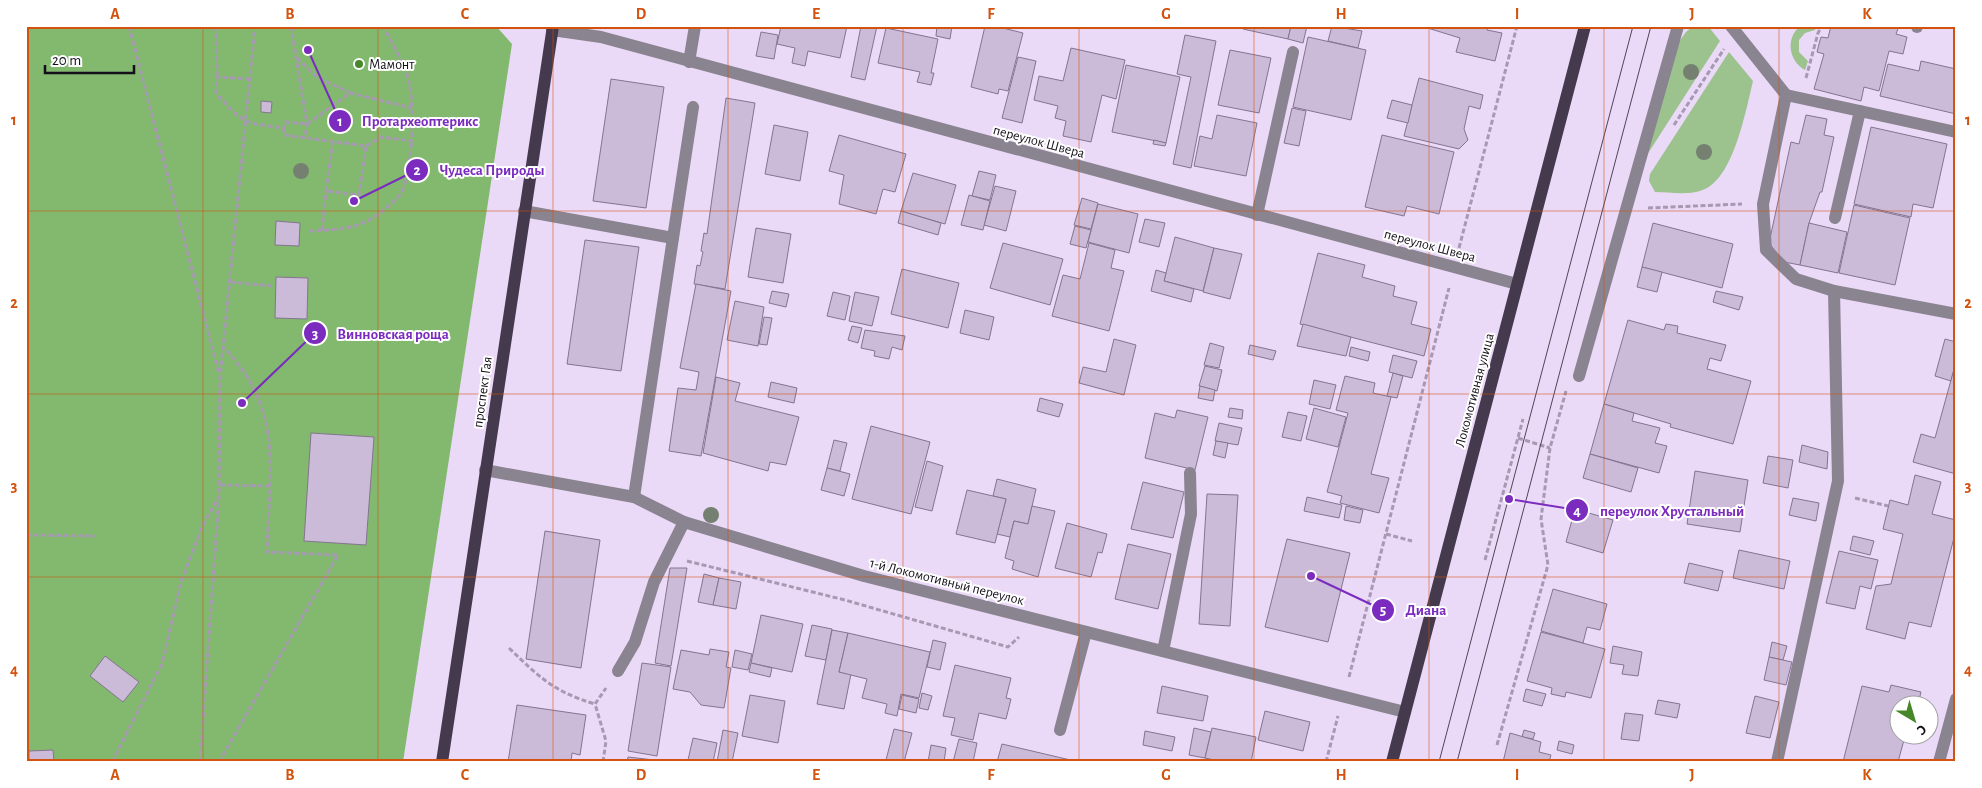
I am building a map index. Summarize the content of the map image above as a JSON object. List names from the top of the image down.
{
  "streets": {
    "main road": ["Локомотивная улица", "проспект Гая"],
    "street": ["переулок Швера", "1-й Локомотивный переулок"]
  },
  "crossings": [
    ["переулок Швера", "Локомотивная улица"],
    ["переулок Швера", "проспект Гая"],
    ["Локомотивная улица", "1-й Локомотивный переулок"],
    ["проспект Гая", "1-й Локомотивный переулок"]
  ],
  "places": [
    "Протархеоптерикс",
    "Мамонт",
    "Чудеса Природы",
    "Винновская роща",
    "переулок Хрустальный",
    "Диана"
  ],
  "scale_bar": "20 m",
  "north": "bottom right",
  "grid": {
    "columns": [
      "A",
      "B",
      "C",
      "D",
      "E",
      "F",
      "G",
      "H",
      "I",
      "J",
      "K"
    ],
    "rows": [
      "1",
      "2",
      "3",
      "4"
    ]
  }
}
